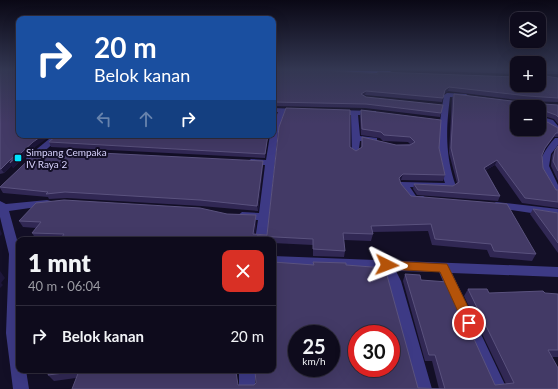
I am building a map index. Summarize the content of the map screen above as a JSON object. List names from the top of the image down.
{
  "places": {
    "transit": ["Simpang Cempaka IV Raya 2"]
  },
  "page": {
    "map_buttons": ["+", "−"],
    "turn": ["20 m", "Belok kanan"],
    "heading": ["1 mnt", "40 m · 06:04"],
    "list": [
      {
        "name": "Belok kanan",
        "value": "20 m"
      }
    ],
    "speed": "25 km/h",
    "limit": "30"
  }
}
